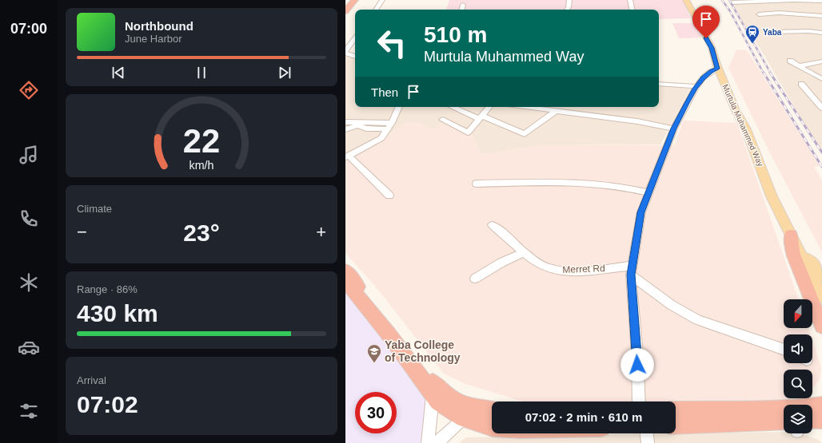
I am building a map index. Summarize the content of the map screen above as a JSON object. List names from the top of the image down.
{
  "streets": {
    "main road": ["Murtula Muhammed Way"],
    "street": ["Merret Rd"]
  },
  "places": {
    "station": ["Yaba"],
    "school or university": ["Yaba College of Technology"]
  },
  "north": "bottom",
  "page": {
    "tabs": "07:00",
    "turn": ["510 m", "Murtula Muhammed Way"],
    "song": ["Northbound", "June Harbor"],
    "then": "Then",
    "tile": [
      "Climate",
      ["Range · 86%", "430 km"],
      ["Arrival", "07:02"]
    ],
    "heat": ["−", "23°", "+"],
    "limit": "30",
    "trip": "07:02 · 2 min · 610 m",
    "gauge": ["22", "km/h"]
  }
}
